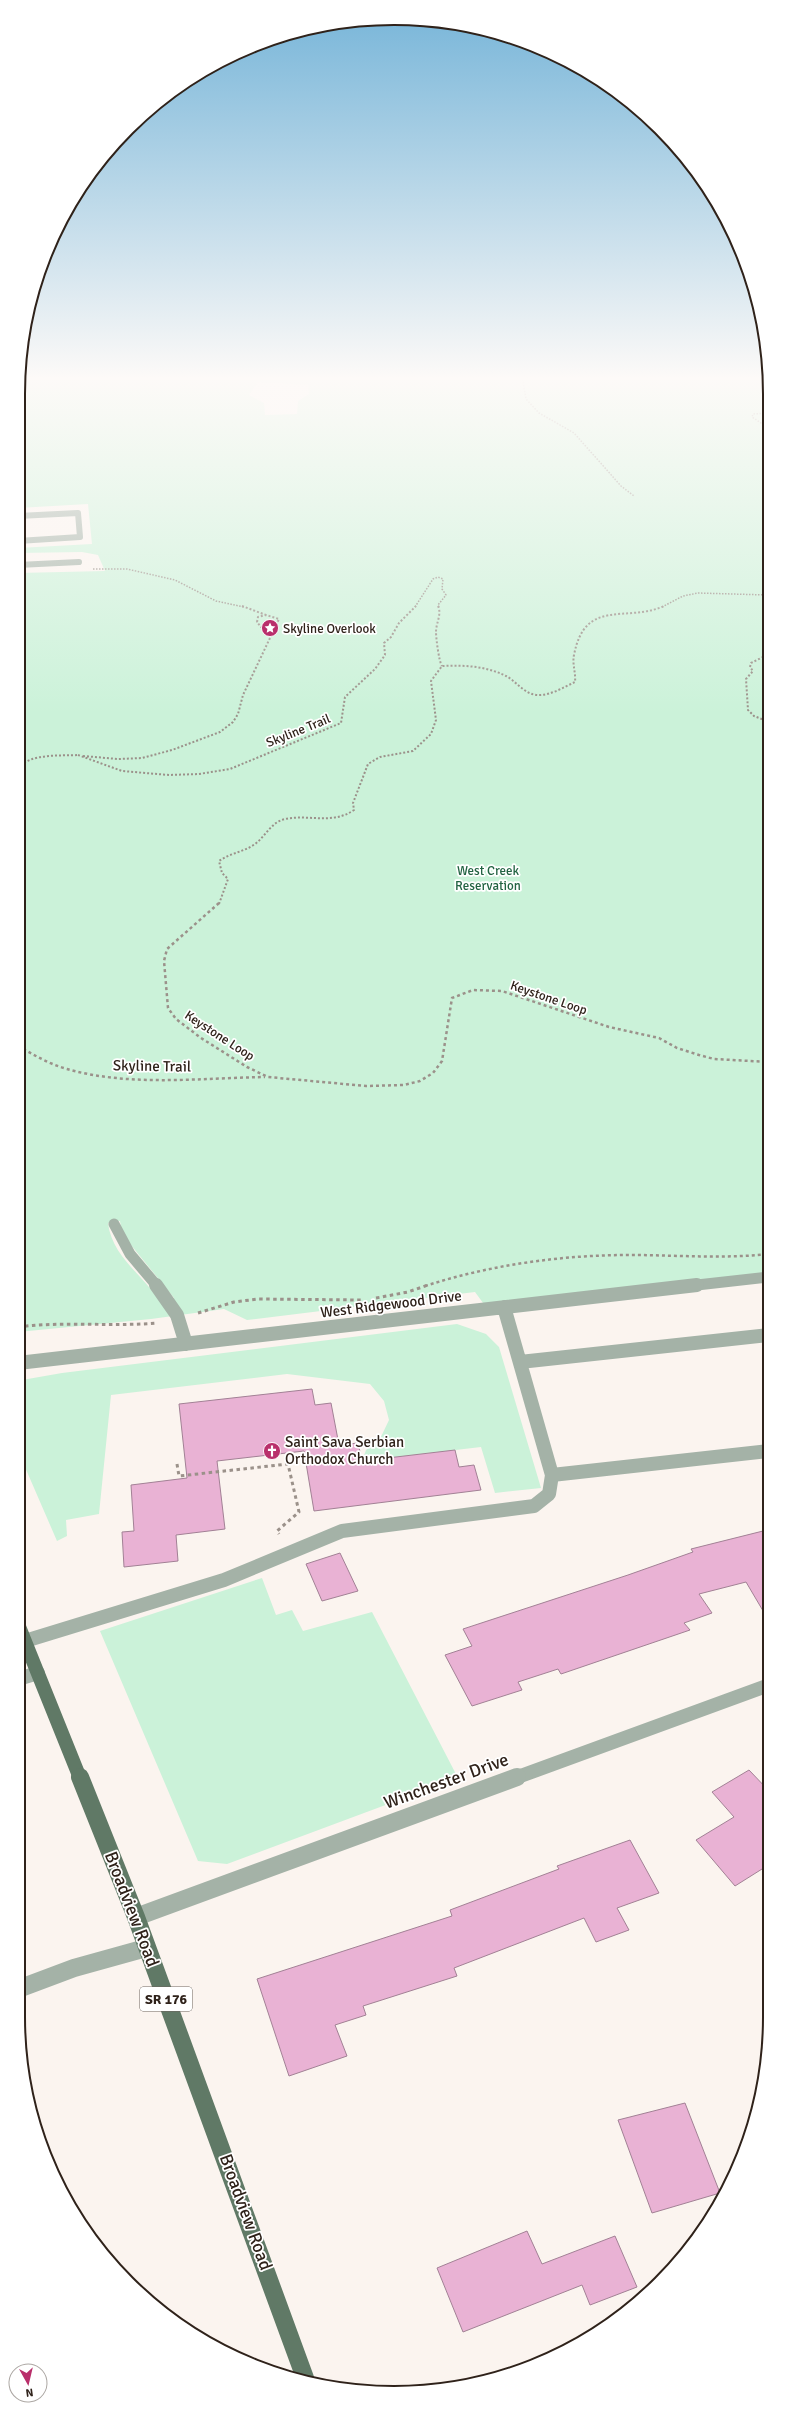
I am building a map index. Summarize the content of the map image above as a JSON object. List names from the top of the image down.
{
  "streets": {
    "main road": ["Broadview Road", "SR 176"],
    "street": ["West Ridgewood Drive", "Winchester Drive"],
    "path": ["Skyline Trail", "Keystone Loop"]
  },
  "crossings": [
    ["Skyline Trail", "Keystone Loop"],
    ["Winchester Drive", "Broadview Road"]
  ],
  "parks": ["West Creek Reservation"],
  "places": {
    "place": ["Skyline Overlook"],
    "church": ["Saint Sava Serbian Orthodox Church"]
  },
  "north": "bottom"
}
